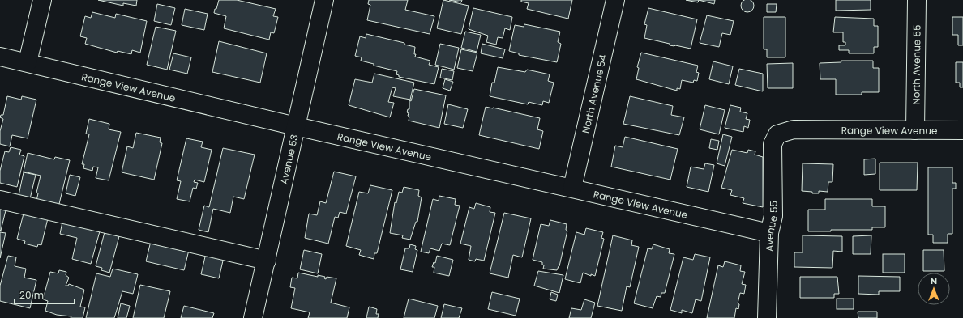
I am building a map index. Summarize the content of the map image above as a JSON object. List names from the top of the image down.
{
  "streets": {
    "street": [
      "North Avenue 55",
      "Range View Avenue",
      "North Avenue 54",
      "Avenue 53",
      "Avenue 55"
    ]
  },
  "crossings": [
    ["North Avenue 55", "Range View Avenue"],
    ["Range View Avenue", "North Avenue 54"],
    ["Range View Avenue", "Avenue 53"],
    ["Range View Avenue", "Avenue 55"]
  ],
  "scale_bar": "20 m",
  "north": "top"
}
